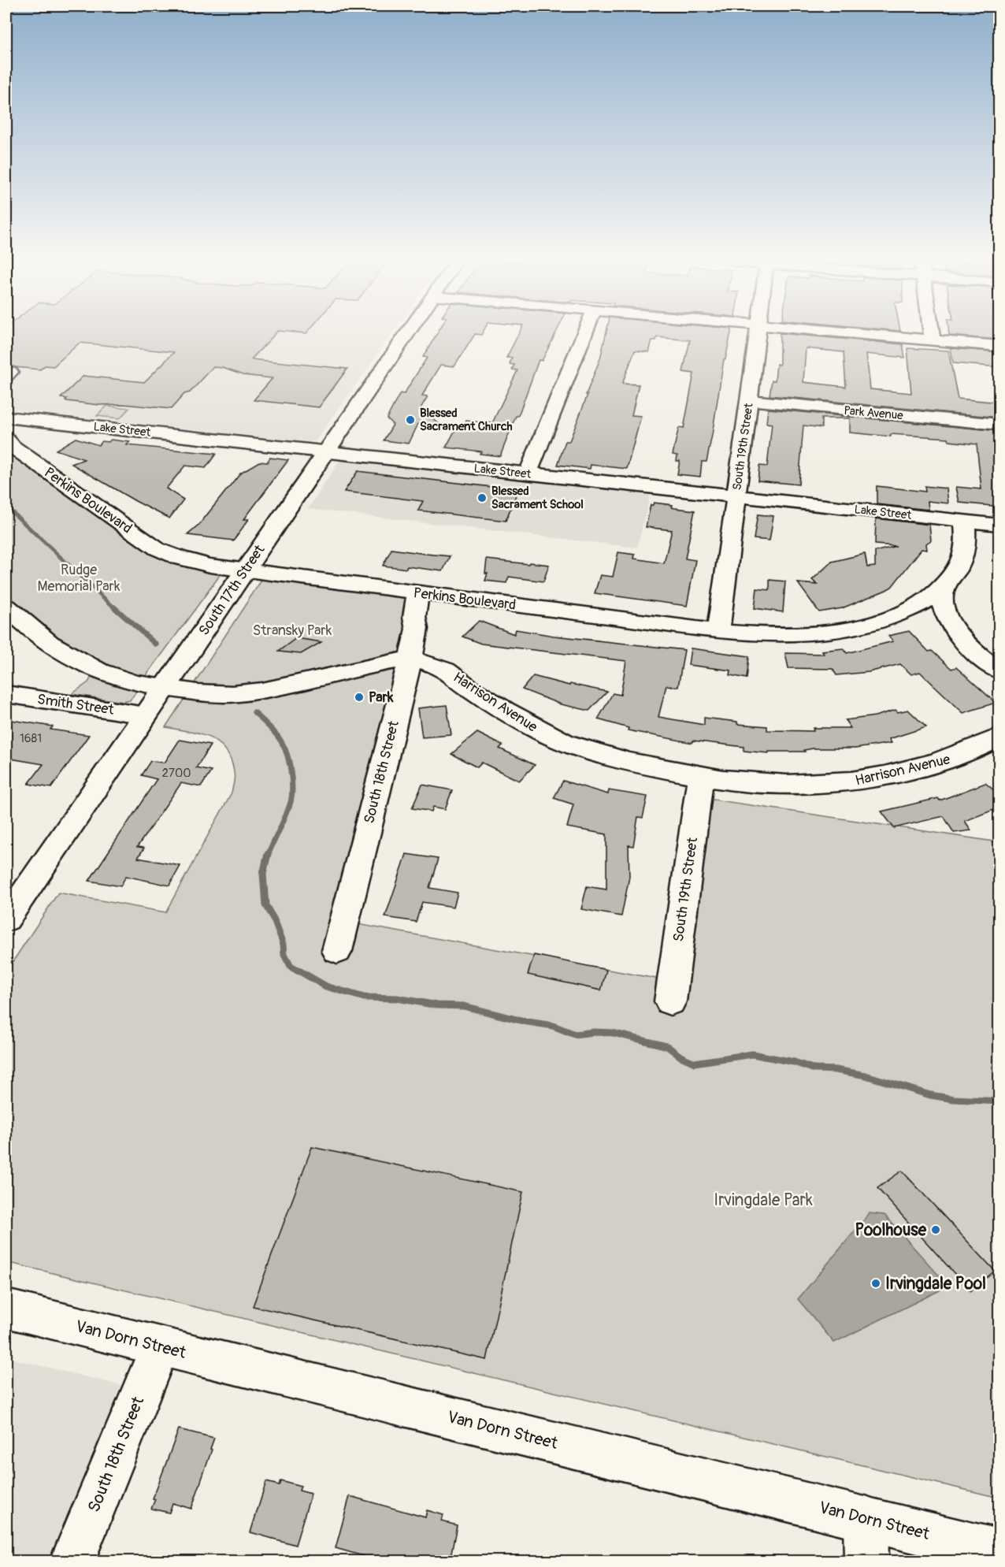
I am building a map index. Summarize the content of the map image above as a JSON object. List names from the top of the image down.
{
  "streets": {
    "street": [
      "Park Avenue",
      "Lake Street",
      "South 19th Street",
      "Perkins Boulevard",
      "South 17th Street",
      "Harrison Avenue",
      "Smith Street",
      "South 18th Street",
      "Van Dorn Street"
    ]
  },
  "crossings": [
    ["Park Avenue", "South 19th Street"],
    ["Lake Street", "South 19th Street"],
    ["Lake Street", "South 17th Street"],
    ["South 19th Street", "Perkins Boulevard"],
    ["South 19th Street", "Harrison Avenue"],
    ["Perkins Boulevard", "South 17th Street"],
    ["Perkins Boulevard", "South 18th Street"],
    ["South 17th Street", "Harrison Avenue"],
    ["South 17th Street", "Smith Street"],
    ["Harrison Avenue", "South 18th Street"],
    ["South 18th Street", "Van Dorn Street"]
  ],
  "parks": ["Rudge Memorial Park", "Stransky Park", "Irvingdale Park"],
  "places": [
    "Blessed Sacrament Church",
    "Blessed Sacrament School",
    "Park",
    "Poolhouse",
    "Irvingdale Pool"
  ],
  "house_numbers": ["1681", "2700"]
}
